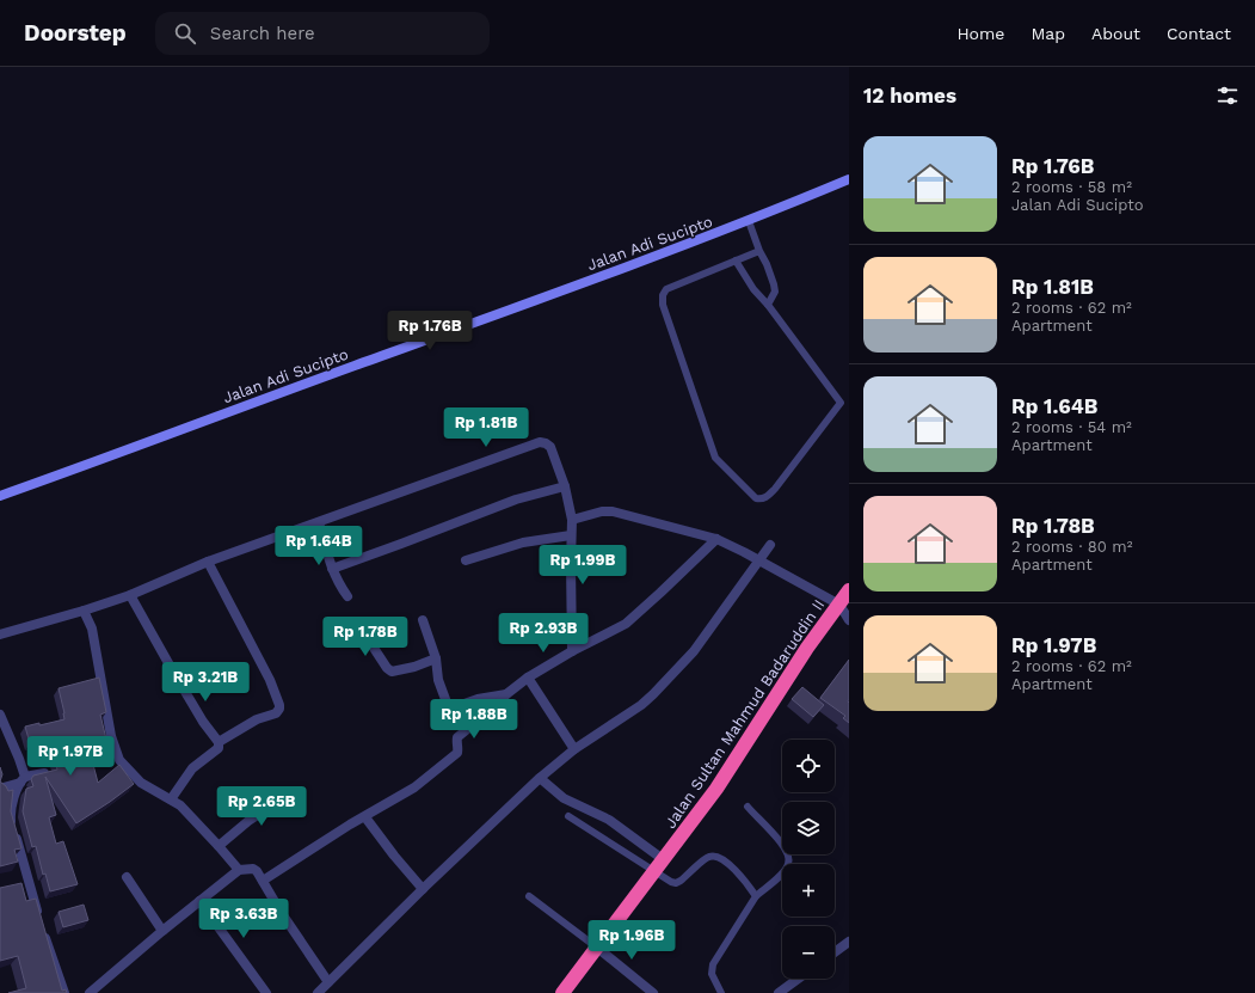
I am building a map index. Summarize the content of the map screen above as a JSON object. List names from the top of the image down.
{
  "streets": {
    "highway": ["Jalan Sultan Mahmud Badaruddin II"],
    "street": ["Jalan Adi Sucipto"]
  },
  "page": {
    "header": "Doorstep",
    "search": "Search here",
    "nav": [
      "Home",
      "Map",
      "About",
      "Contact"
    ],
    "heading": "12 homes",
    "list": [
      {
        "name": "Rp 1.76B",
        "note": "2 rooms · 58 m² · Jalan Adi Sucipto"
      },
      {
        "name": "Rp 1.81B",
        "note": "2 rooms · 62 m² · Apartment"
      },
      {
        "name": "Rp 1.64B",
        "note": "2 rooms · 54 m² · Apartment"
      },
      {
        "name": "Rp 1.78B",
        "note": "2 rooms · 80 m² · Apartment"
      },
      {
        "name": "Rp 1.97B",
        "note": "2 rooms · 62 m² · Apartment"
      }
    ],
    "price": [
      "Rp 1.76B",
      "Rp 1.81B",
      "Rp 1.64B",
      "Rp 1.99B",
      "Rp 2.93B",
      "Rp 1.78B",
      "Rp 3.21B",
      "Rp 1.88B",
      "Rp 1.97B",
      "Rp 2.65B",
      "Rp 3.63B",
      "Rp 1.96B"
    ],
    "map_buttons": ["+", "−"]
  }
}
